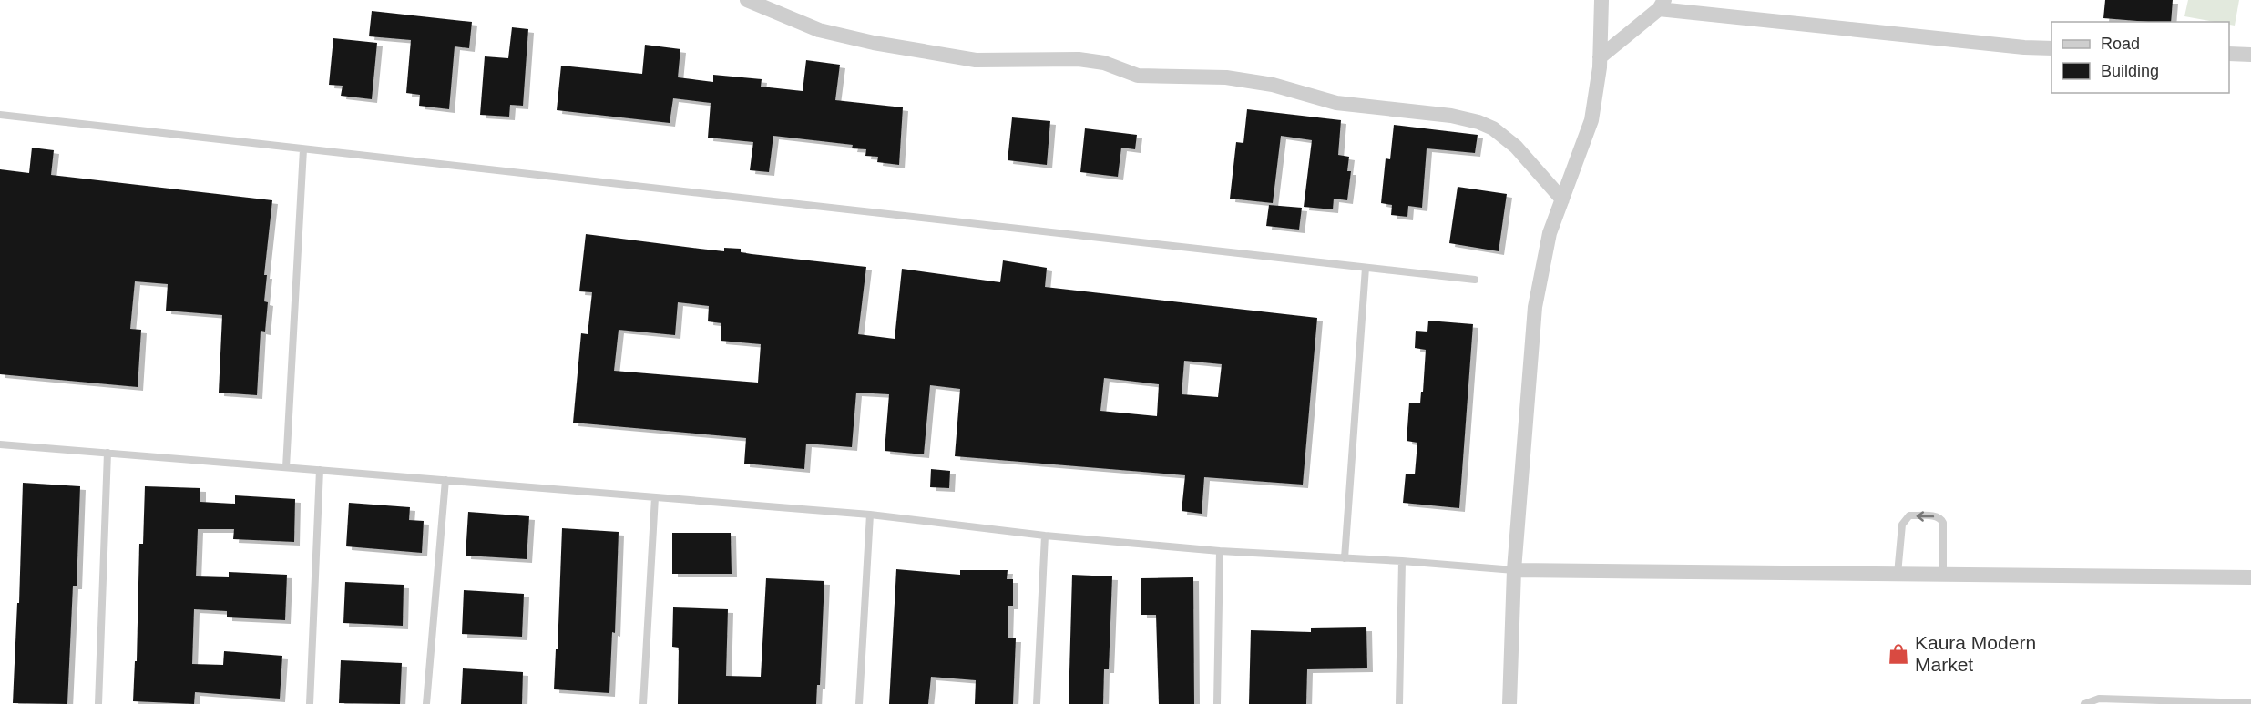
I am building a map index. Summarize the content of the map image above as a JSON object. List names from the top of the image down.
{
  "places": {
    "shop": ["Kaura Modern Market"]
  },
  "legend": ["Road", "Building"]
}
